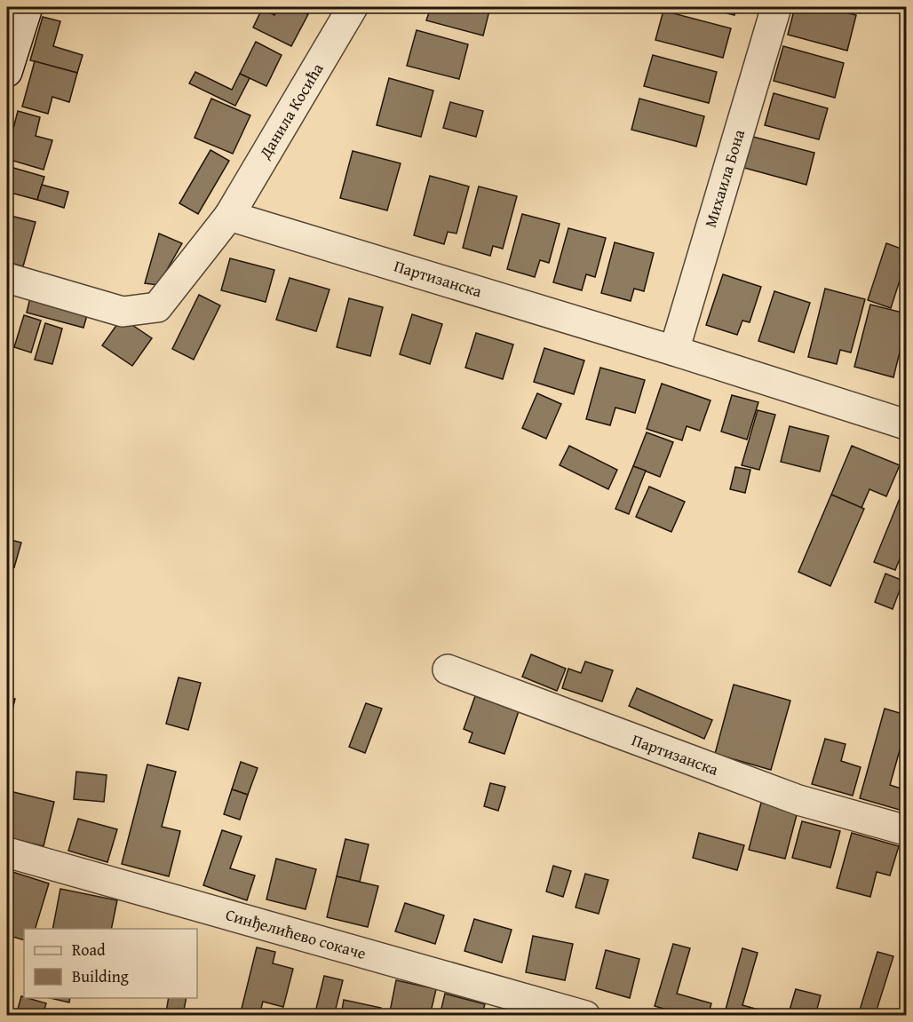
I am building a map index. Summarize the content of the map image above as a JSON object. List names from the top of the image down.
{
  "streets": {
    "street": [
      "Данила Косића",
      "Михаила Бона",
      "Партизанска",
      "Синђелићево сокаче"
    ]
  },
  "crossings": [
    ["Данила Косића", "Партизанска"],
    ["Михаила Бона", "Партизанска"]
  ],
  "legend": ["Road", "Building"]
}
